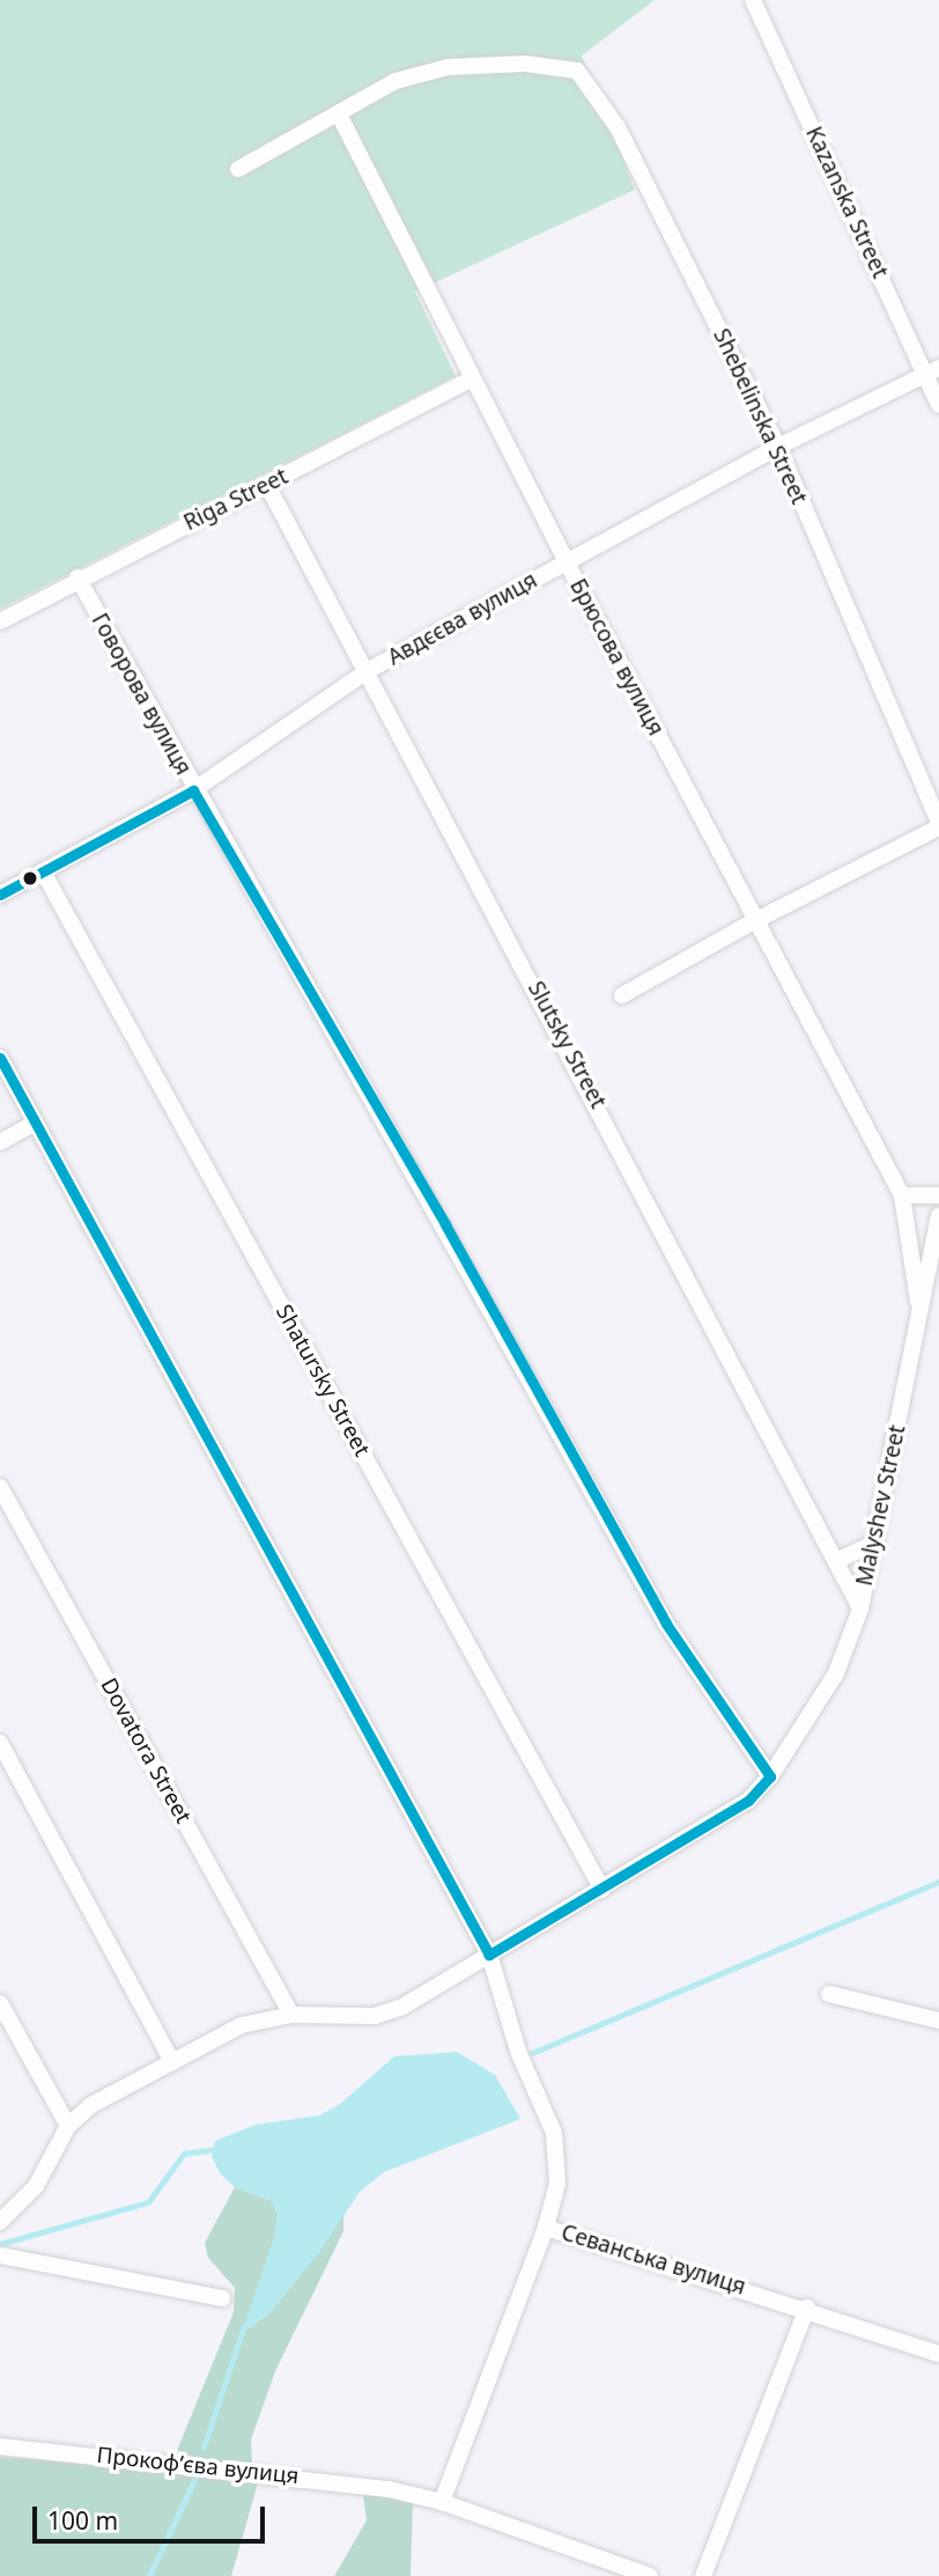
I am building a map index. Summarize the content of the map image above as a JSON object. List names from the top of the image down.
{
  "streets": {
    "street": [
      "Kazanska Street",
      "Shebelinska Street",
      "Riga Street",
      "Авдєєва вулиця",
      "Брюсова вулиця",
      "Говорова вулиця",
      "Slutsky Street",
      "Shatursky Street",
      "Malyshev Street",
      "Dovatora Street",
      "Севанська вулиця",
      "Прокоф’єва вулиця"
    ]
  },
  "crossings": [
    ["Kazanska Street", "Авдєєва вулиця"],
    ["Shebelinska Street", "Авдєєва вулиця"],
    ["Shebelinska Street", "Брюсова вулиця"],
    ["Riga Street", "Брюсова вулиця"],
    ["Riga Street", "Говорова вулиця"],
    ["Riga Street", "Slutsky Street"],
    ["Авдєєва вулиця", "Брюсова вулиця"],
    ["Авдєєва вулиця", "Говорова вулиця"],
    ["Авдєєва вулиця", "Slutsky Street"],
    ["Авдєєва вулиця", "Shatursky Street"],
    ["Брюсова вулиця", "Malyshev Street"],
    ["Говорова вулиця", "Malyshev Street"],
    ["Slutsky Street", "Malyshev Street"],
    ["Shatursky Street", "Malyshev Street"],
    ["Malyshev Street", "Dovatora Street"],
    ["Malyshev Street", "Севанська вулиця"]
  ],
  "scale_bar": "100 m"
}
